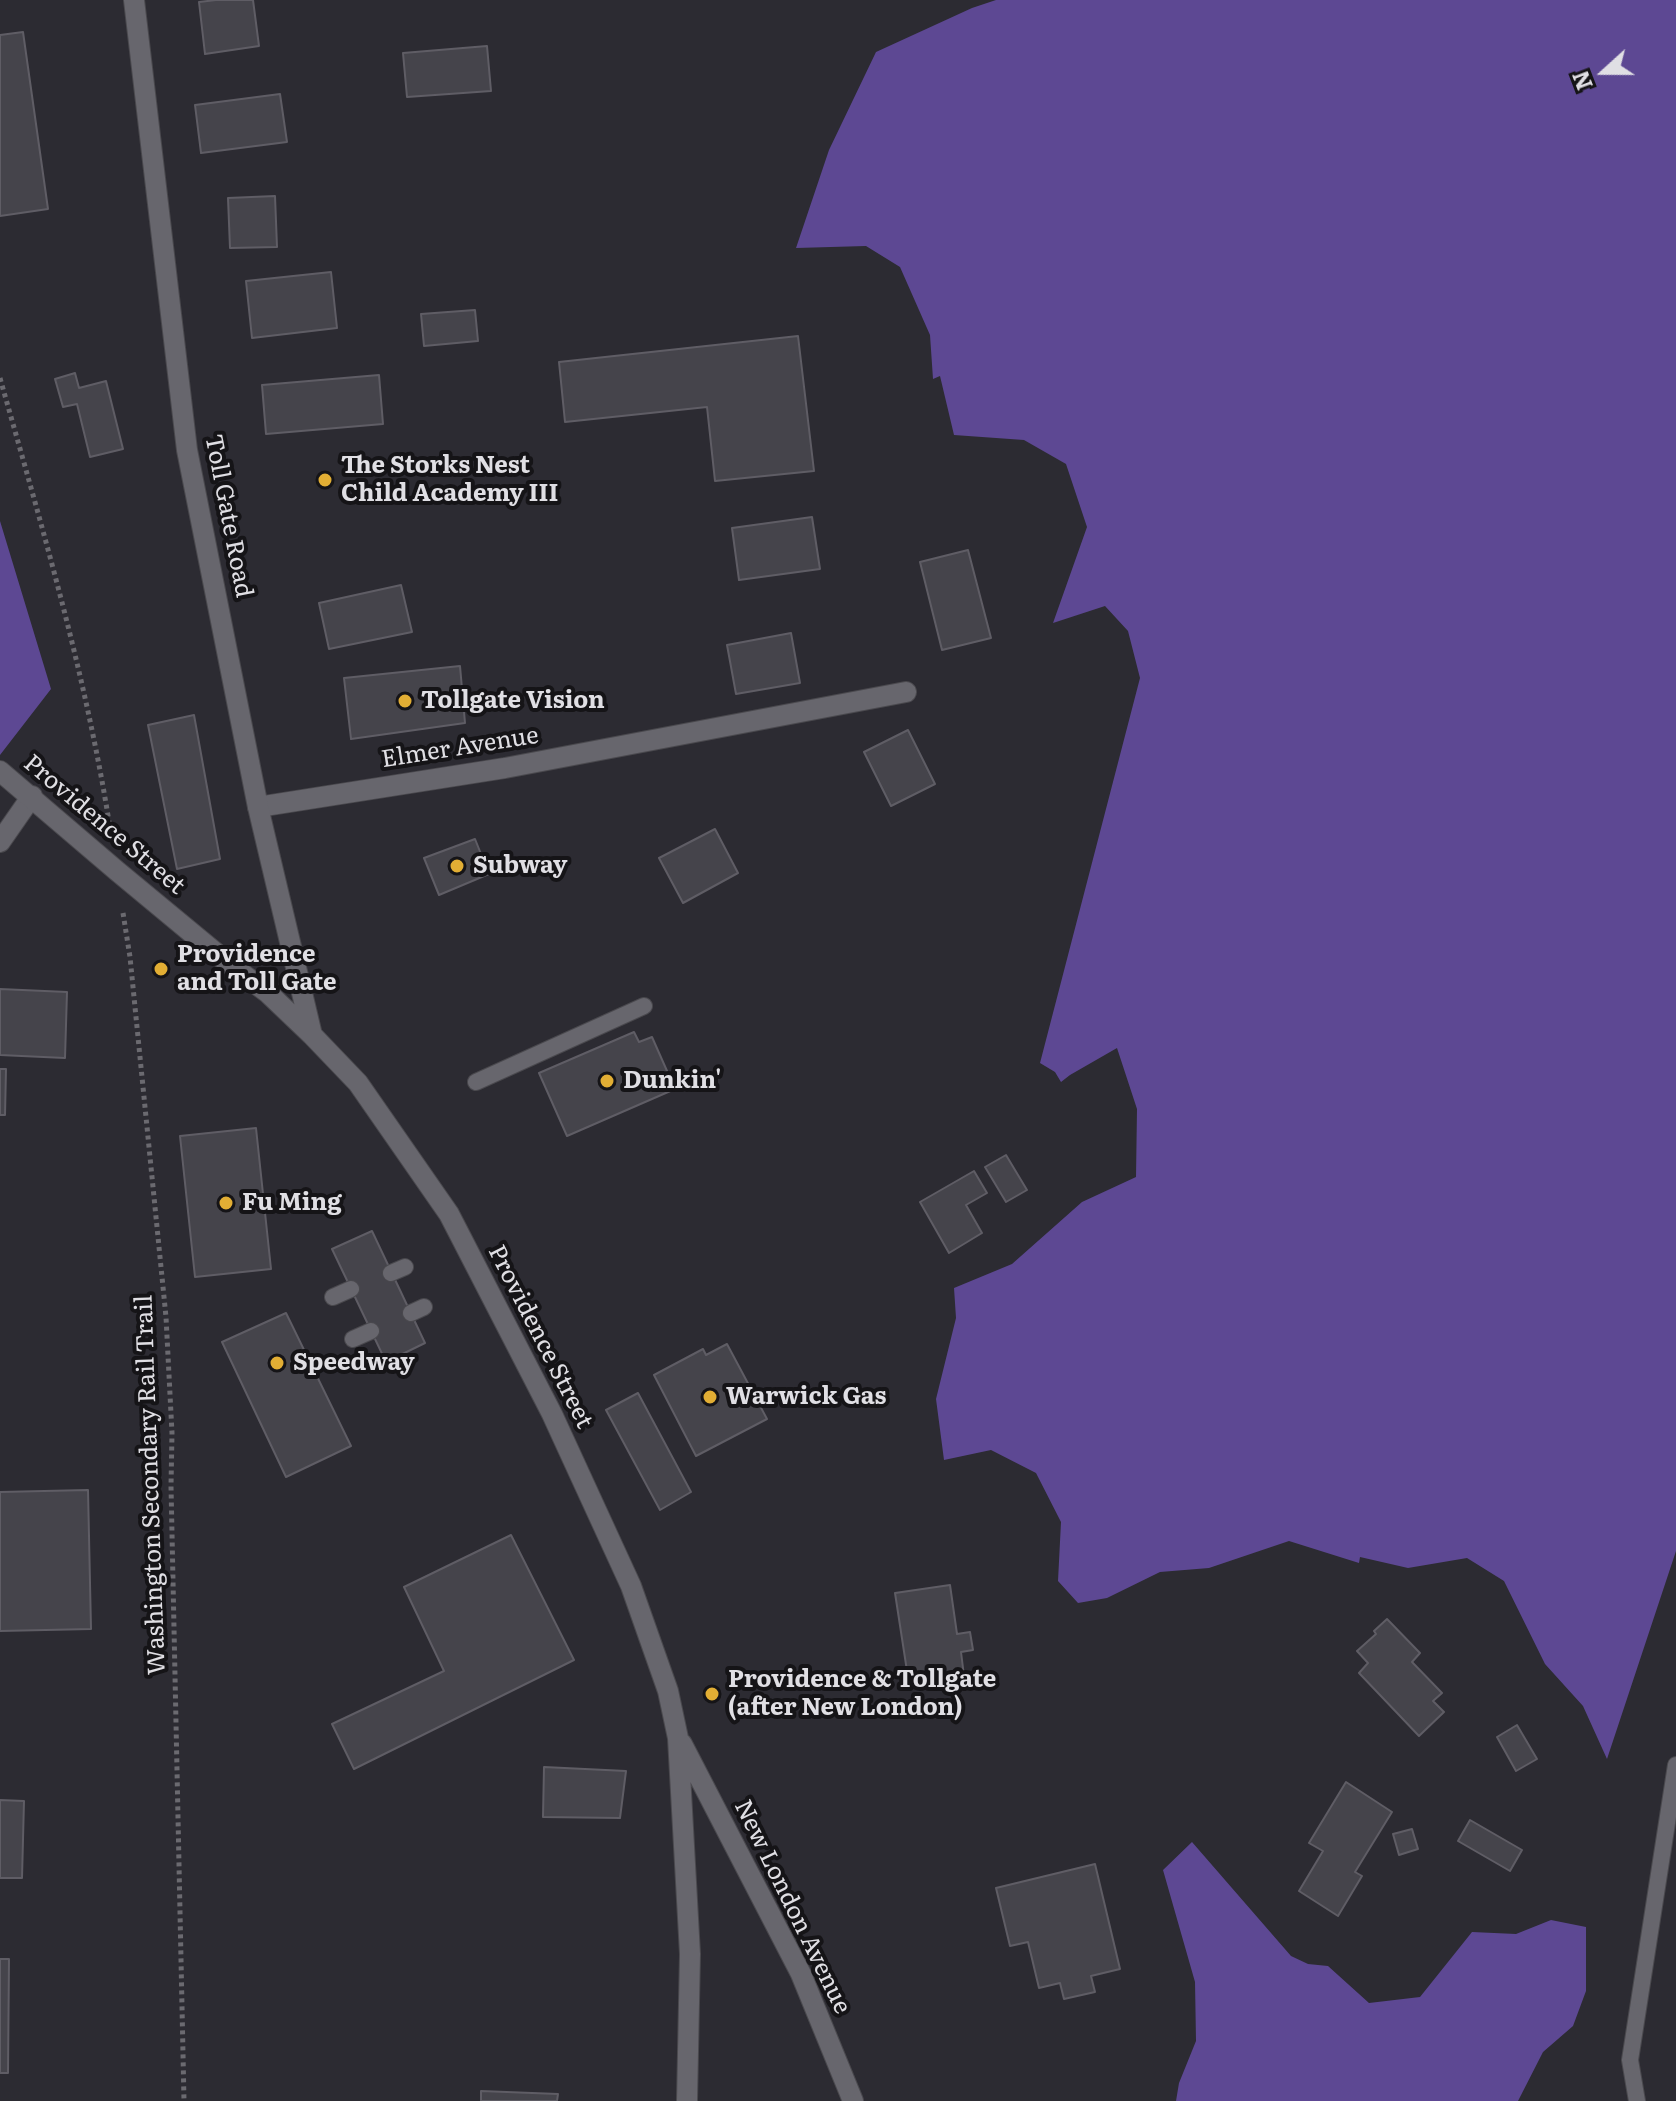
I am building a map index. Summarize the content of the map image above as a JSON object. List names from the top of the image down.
{
  "streets": {
    "main road": [
      "Toll Gate Road",
      "Elmer Avenue",
      "Providence Street",
      "New London Avenue"
    ],
    "path": ["Washington Secondary Rail Trail"]
  },
  "crossings": [
    ["Toll Gate Road", "Elmer Avenue"],
    ["Toll Gate Road", "Providence Street"],
    ["Providence Street", "Washington Secondary Rail Trail"],
    ["Providence Street", "New London Avenue"]
  ],
  "places": [
    "The Storks Nest Child Academy III",
    "Tollgate Vision",
    "Subway",
    "Providence and Toll Gate",
    "Dunkin'",
    "Fu Ming",
    "Speedway",
    "Warwick Gas",
    "Providence & Tollgate (after New London)"
  ],
  "north": "left"
}
